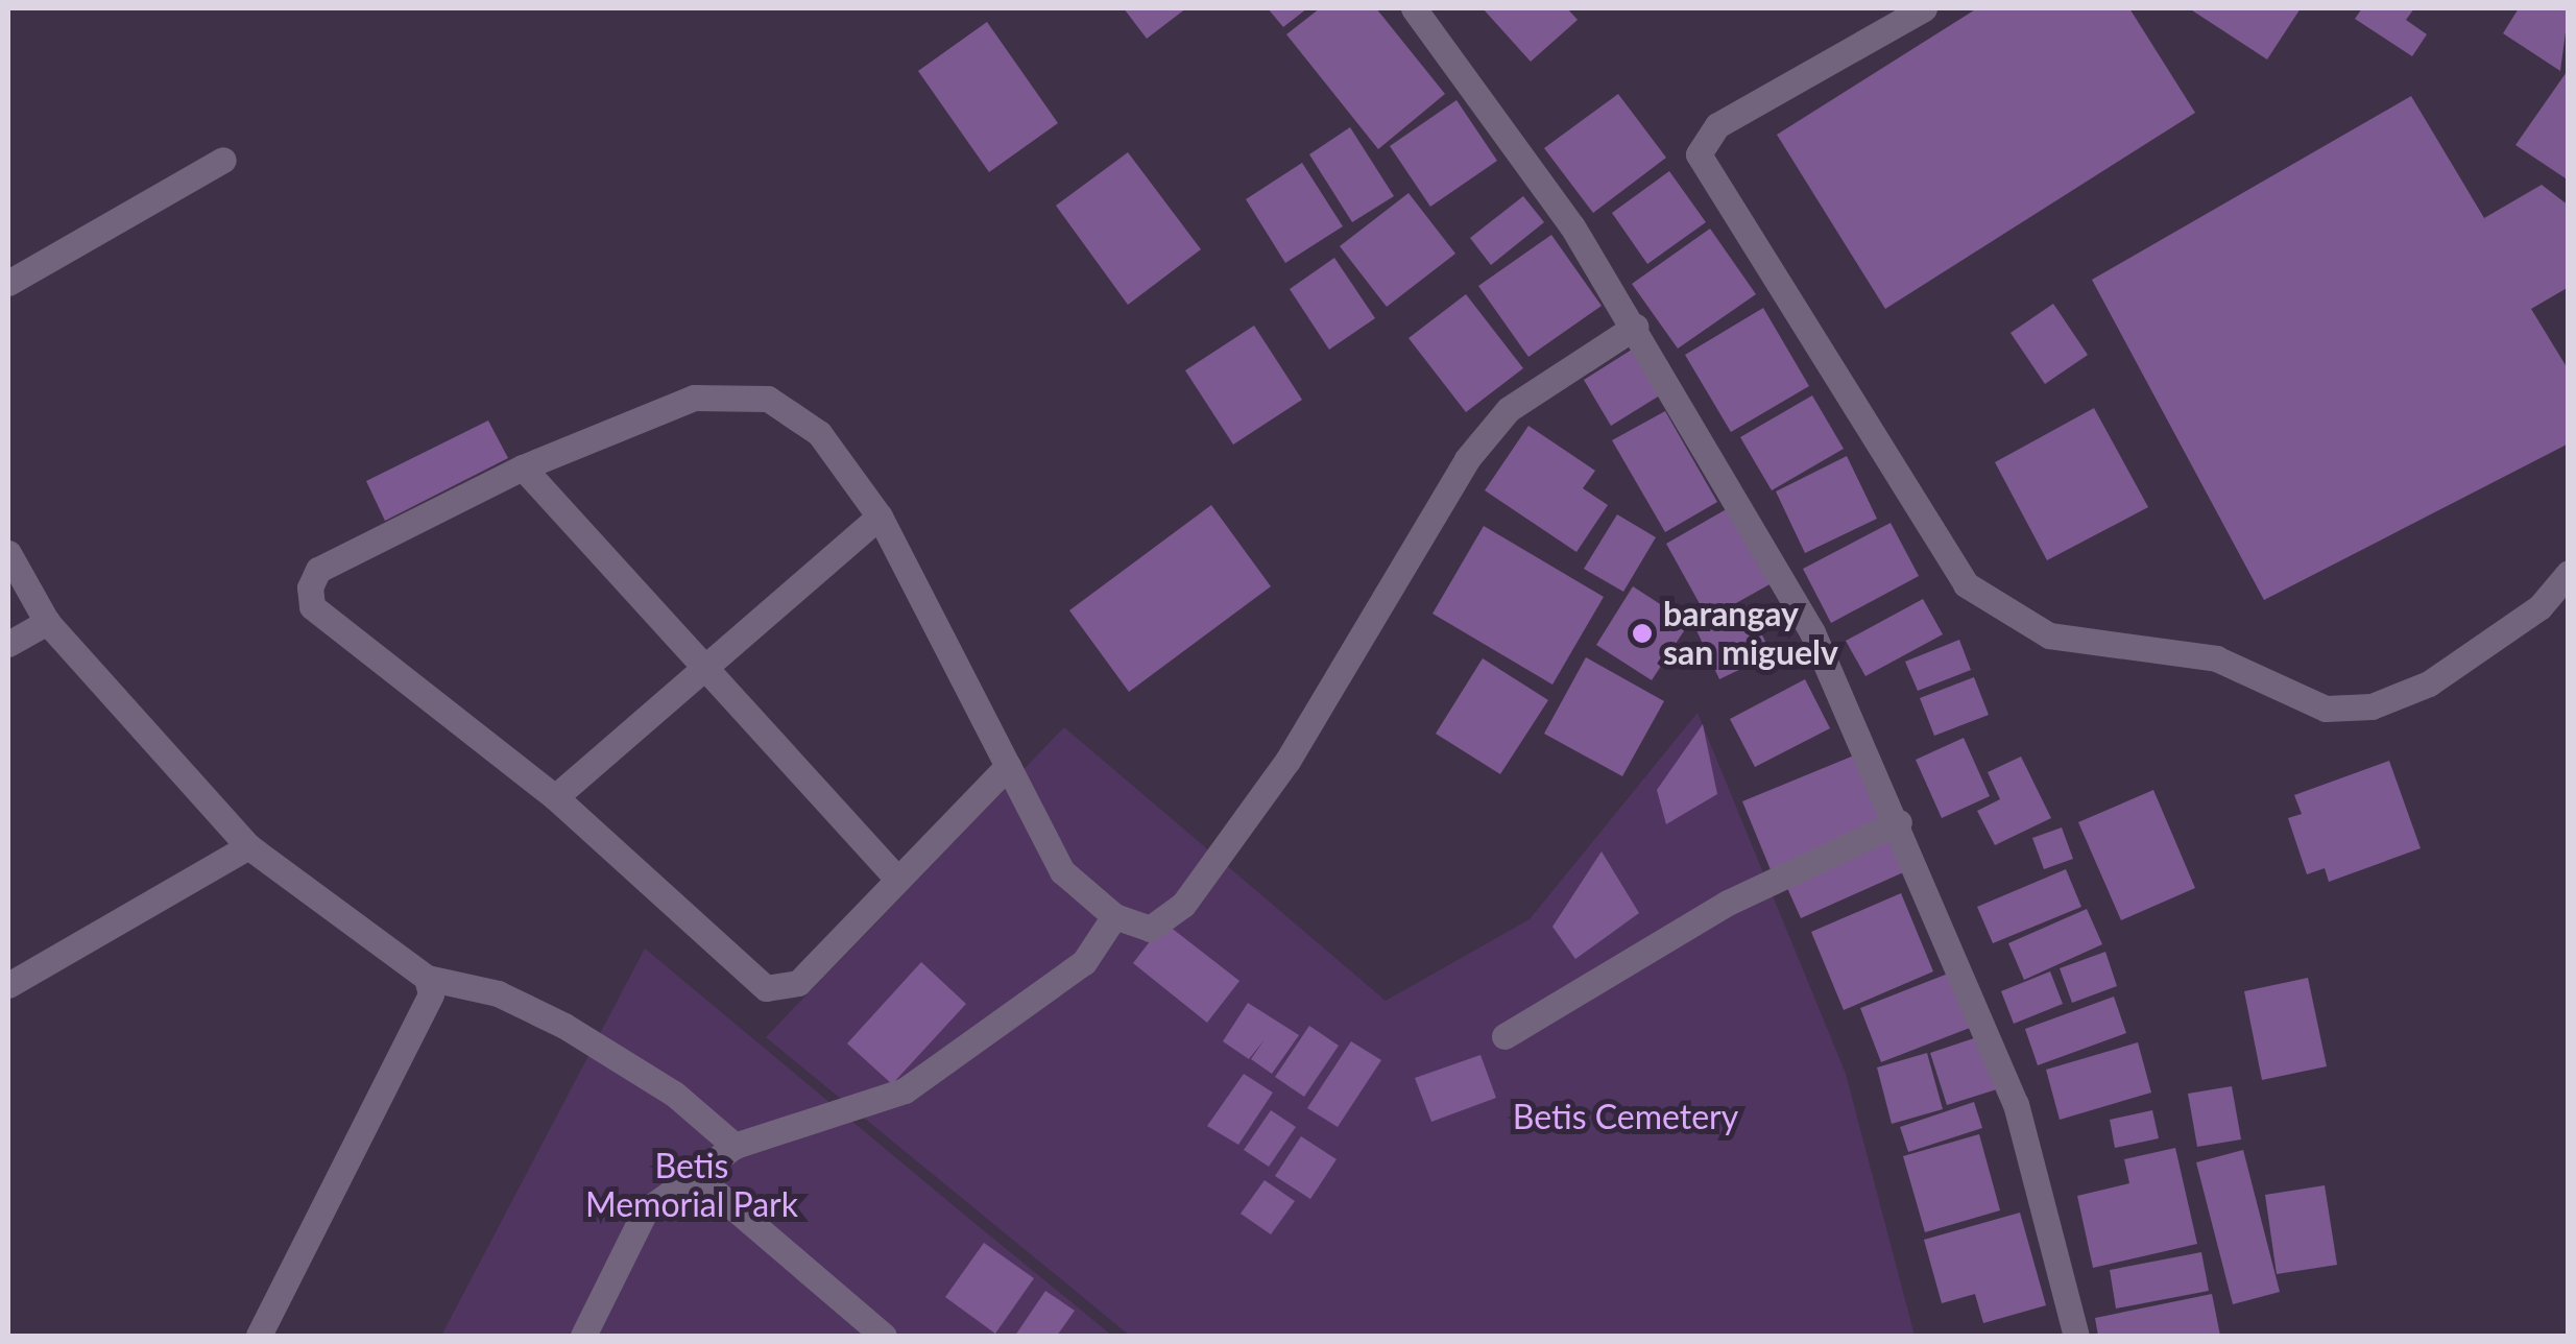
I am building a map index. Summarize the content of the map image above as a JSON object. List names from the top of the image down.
{
  "parks": ["Betis Cemetery", "Betis Memorial Park"],
  "places": ["barangay san miguelv"]
}
